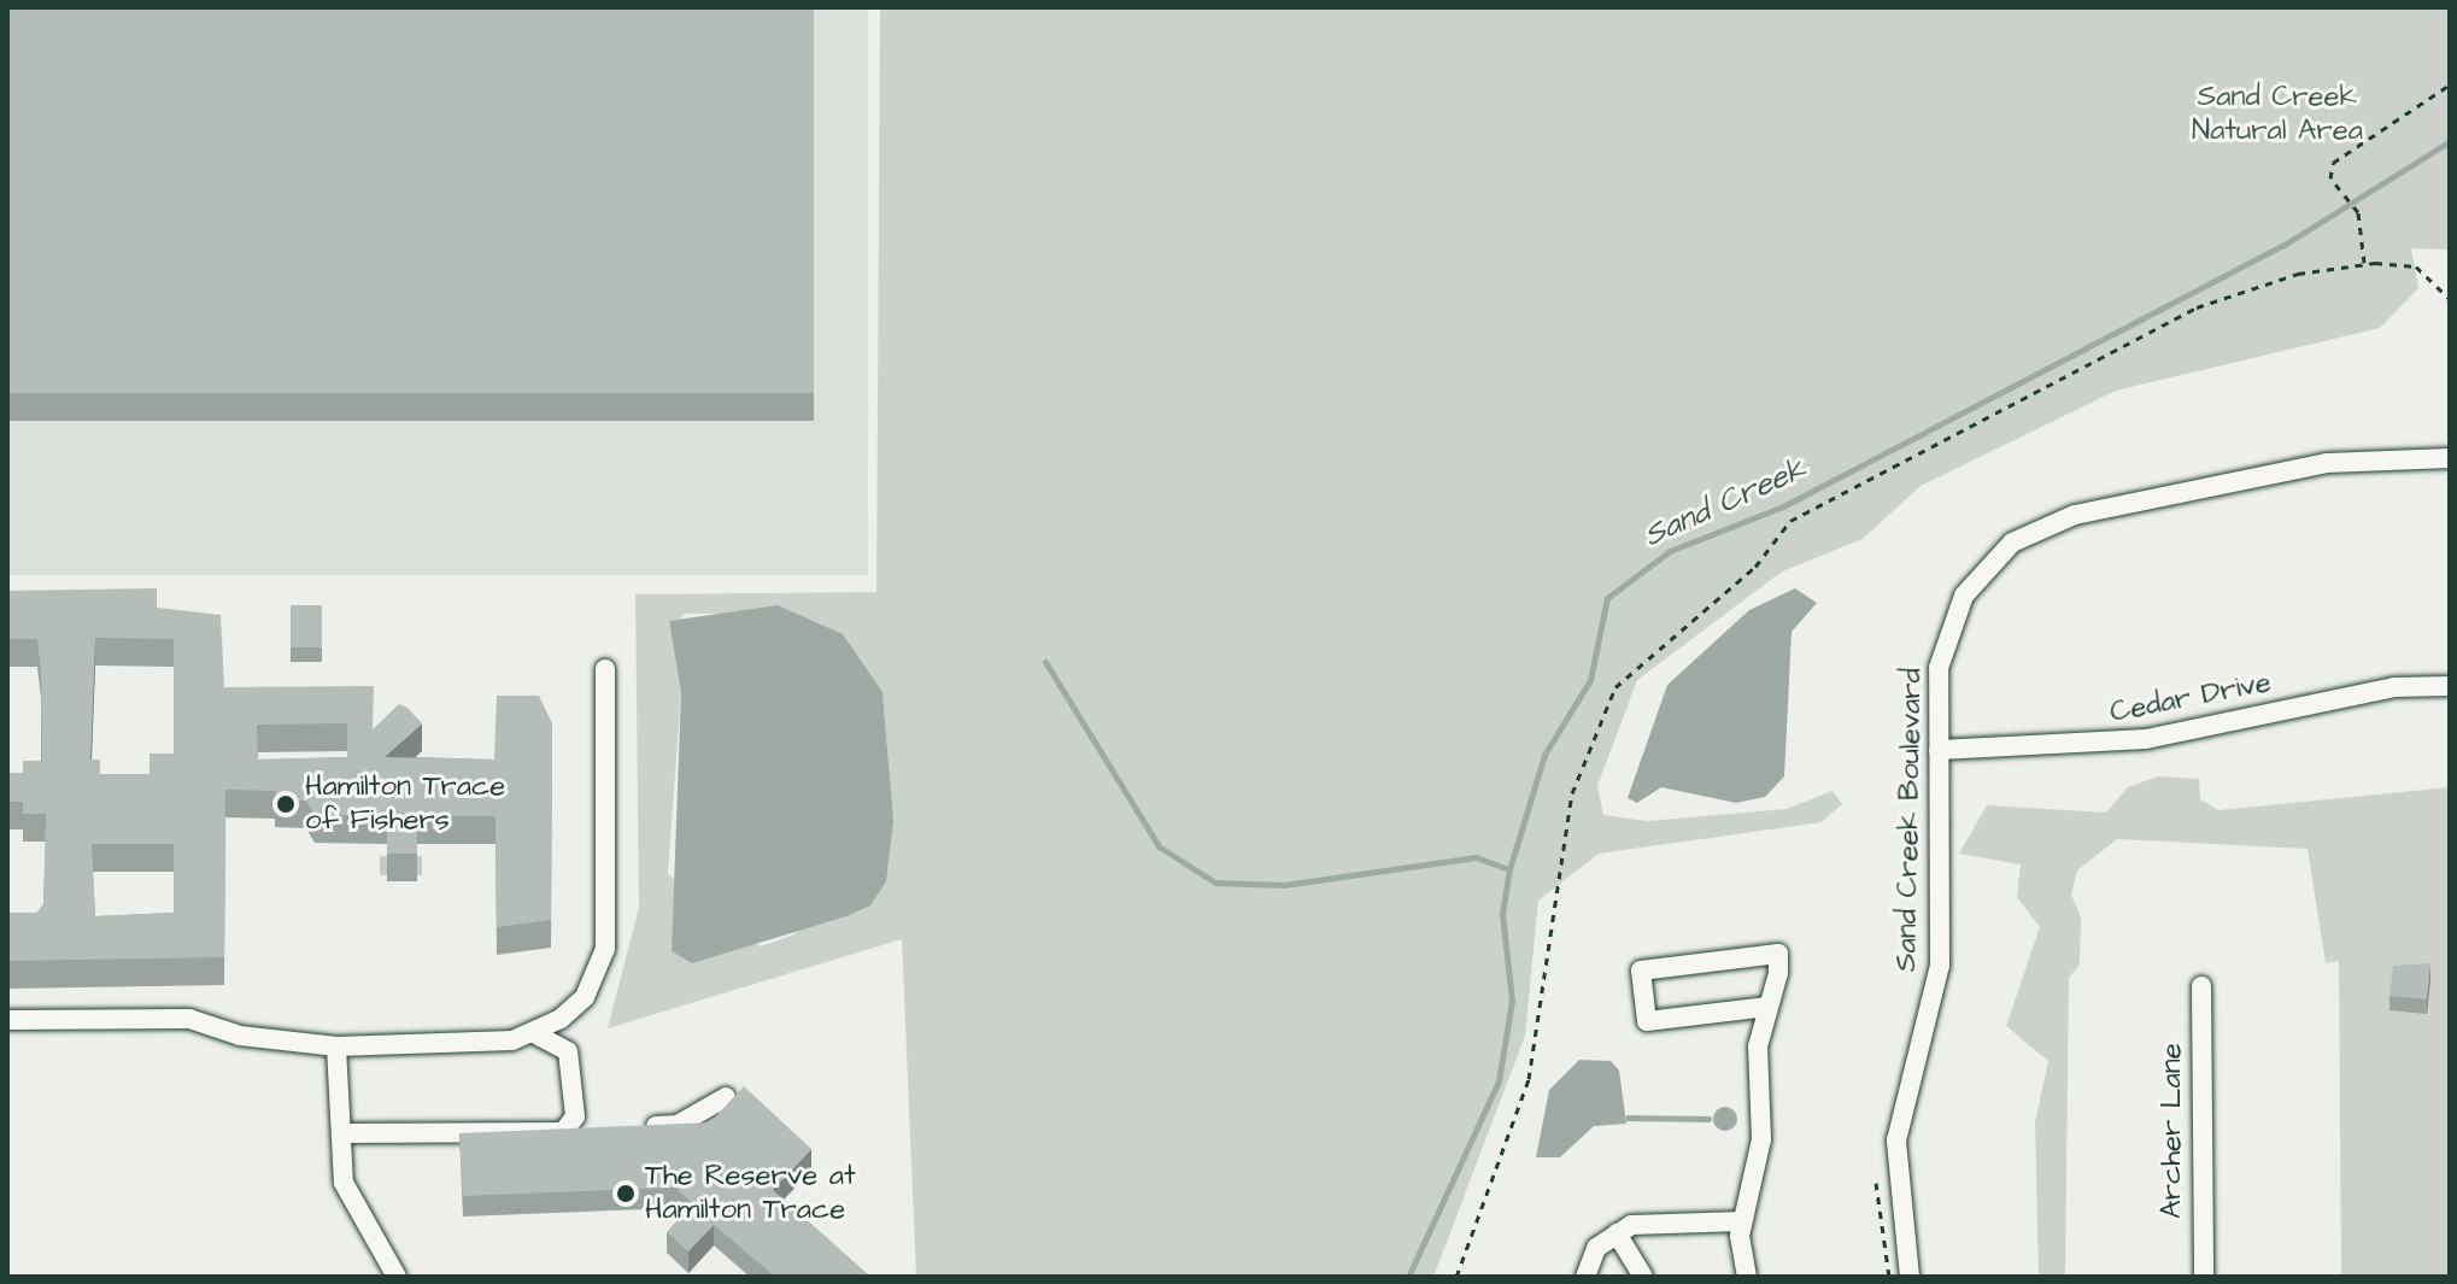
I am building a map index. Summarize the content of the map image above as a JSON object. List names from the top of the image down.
{
  "streets": {
    "street": ["Cedar Drive", "Sand Creek Boulevard", "Archer Lane"]
  },
  "crossings": [
    ["Cedar Drive", "Sand Creek Boulevard"]
  ],
  "water": ["Sand Creek"],
  "parks": ["Sand Creek Natural Area"],
  "places": ["Hamilton Trace of Fishers", "The Reserve at Hamilton Trace"]
}
